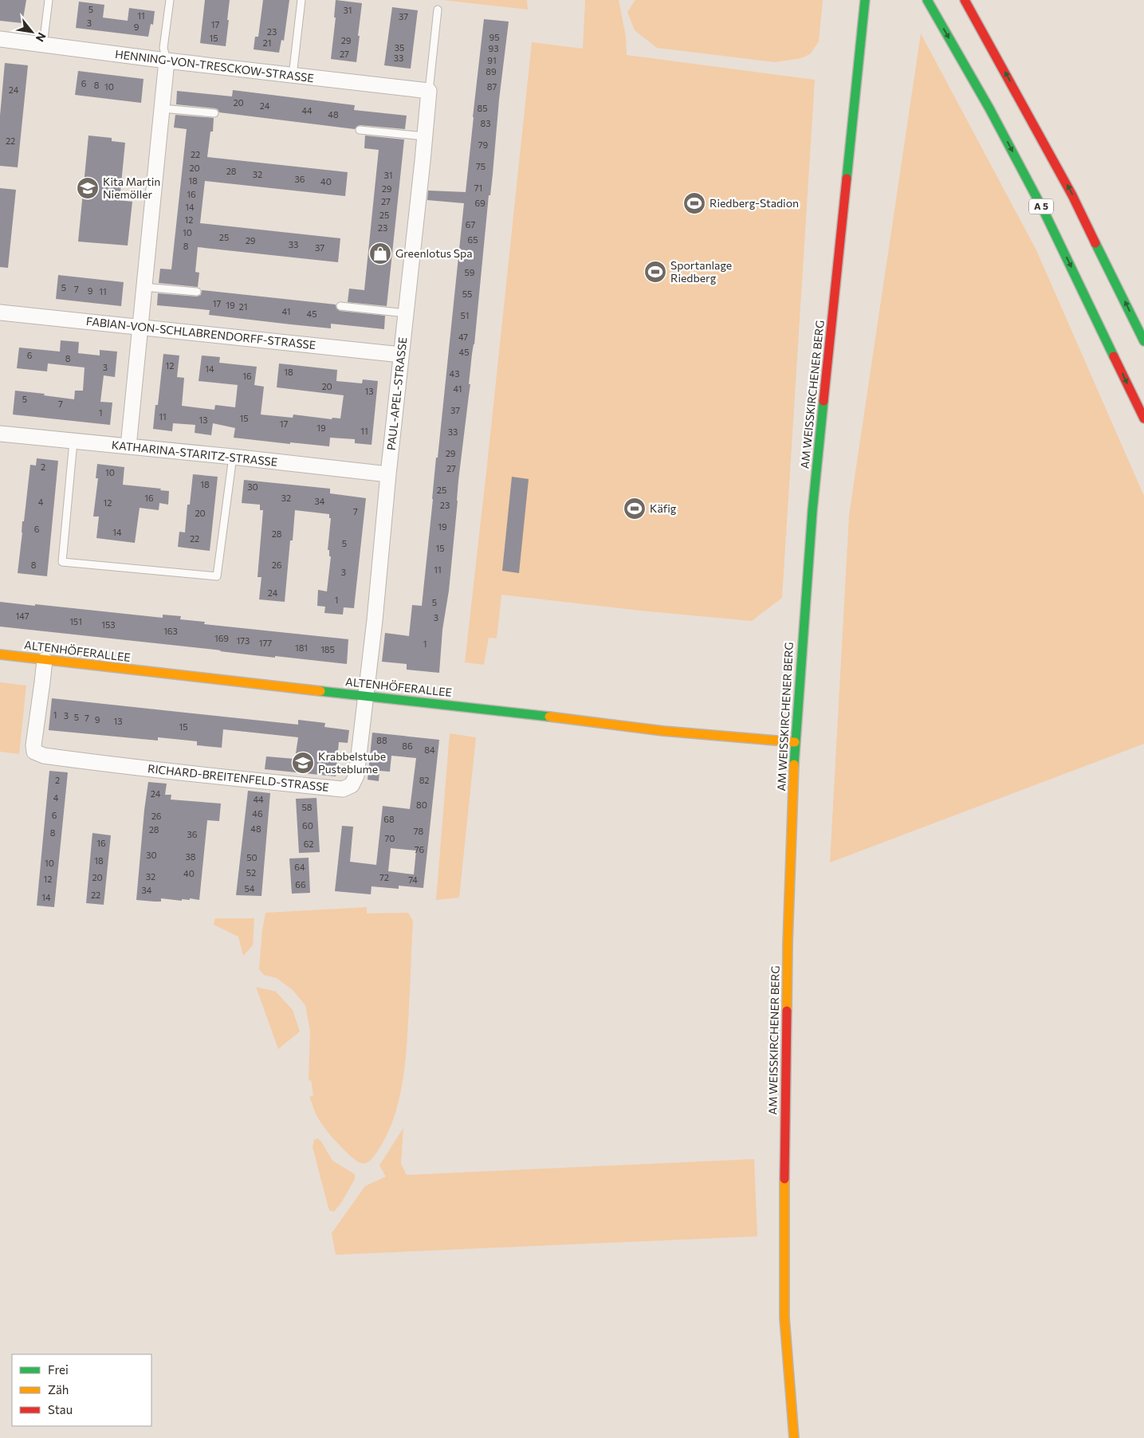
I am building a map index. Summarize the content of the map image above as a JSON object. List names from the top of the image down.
{
  "streets": {
    "main road": ["A 5", "AM WEISSKIRCHENER BERG", "ALTENHÖFERALLEE"],
    "street": [
      "HENNING-VON-TRESCKOW-STRASSE",
      "FABIAN-VON-SCHLABRENDORFF-STRASSE",
      "PAUL-APEL-STRASSE",
      "KATHARINA-STARITZ-STRASSE",
      "RICHARD-BREITENFELD-STRASSE"
    ]
  },
  "crossings": [
    ["HENNING-VON-TRESCKOW-STRASSE", "PAUL-APEL-STRASSE"],
    ["FABIAN-VON-SCHLABRENDORFF-STRASSE", "PAUL-APEL-STRASSE"],
    ["PAUL-APEL-STRASSE", "KATHARINA-STARITZ-STRASSE"],
    ["PAUL-APEL-STRASSE", "ALTENHÖFERALLEE"],
    ["PAUL-APEL-STRASSE", "RICHARD-BREITENFELD-STRASSE"],
    ["AM WEISSKIRCHENER BERG", "ALTENHÖFERALLEE"],
    ["ALTENHÖFERALLEE", "RICHARD-BREITENFELD-STRASSE"]
  ],
  "places": {
    "school or university": ["Kita Martin Niemöller", "Krabbelstube Pusteblume"],
    "sports": ["Riedberg-Stadion", "Sportanlage Riedberg", "Käfig"],
    "shop": ["Greenlotus Spa"]
  },
  "house_numbers": [
    "5",
    "31",
    "11",
    "37",
    "3",
    "17",
    "9",
    "23",
    "95",
    "15",
    "29",
    "21",
    "35",
    "93",
    "27",
    "33",
    "91",
    "89",
    "6",
    "8",
    "10",
    "87",
    "24",
    "20",
    "24",
    "85",
    "44",
    "48",
    "83",
    "22",
    "79",
    "22",
    "75",
    "20",
    "28",
    "32",
    "31",
    "36",
    "18",
    "40",
    "71",
    "29",
    "16",
    "27",
    "69",
    "14",
    "25",
    "12",
    "67",
    "23",
    "10",
    "25",
    "65",
    "29",
    "33",
    "8",
    "37",
    "59",
    "5",
    "7",
    "9",
    "11",
    "55",
    "17",
    "19",
    "21",
    "41",
    "45",
    "51",
    "47",
    "45",
    "6",
    "8",
    "12",
    "3",
    "14",
    "18",
    "43",
    "16",
    "20",
    "41",
    "13",
    "5",
    "7",
    "37",
    "1",
    "11",
    "15",
    "13",
    "17",
    "19",
    "11",
    "33",
    "29",
    "2",
    "27",
    "10",
    "18",
    "30",
    "25",
    "16",
    "32",
    "34",
    "4",
    "12",
    "23",
    "7",
    "20",
    "19",
    "6",
    "14",
    "28",
    "22",
    "5",
    "15",
    "8",
    "26",
    "11",
    "3",
    "24",
    "1",
    "5",
    "147",
    "3",
    "151",
    "153",
    "163",
    "169",
    "173",
    "177",
    "1",
    "181",
    "185",
    "1",
    "3",
    "5",
    "7",
    "9",
    "13",
    "15",
    "88",
    "86",
    "84",
    "2",
    "82",
    "24",
    "4",
    "44",
    "80",
    "58",
    "46",
    "6",
    "26",
    "68",
    "60",
    "48",
    "28",
    "78",
    "8",
    "36",
    "70",
    "16",
    "62",
    "76",
    "30",
    "38",
    "50",
    "18",
    "10",
    "64",
    "52",
    "40",
    "32",
    "20",
    "72",
    "12",
    "74",
    "66",
    "54",
    "34",
    "22",
    "14"
  ],
  "legend": ["Frei", "Zäh", "Stau"],
  "north": "bottom right"
}
